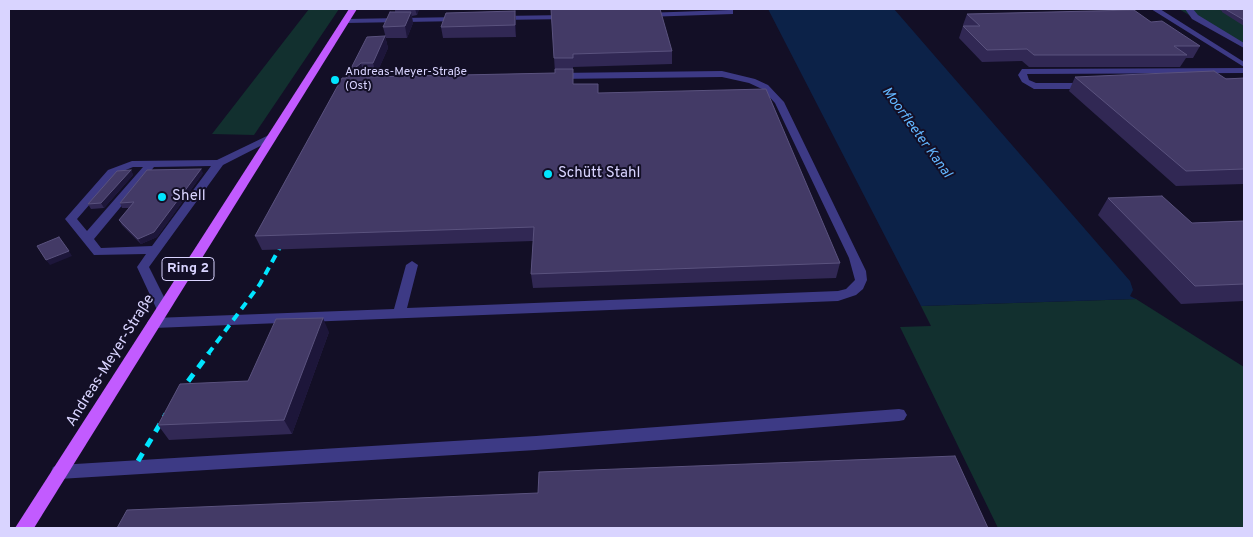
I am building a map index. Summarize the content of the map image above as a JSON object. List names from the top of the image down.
{
  "streets": {
    "main road": ["Ring 2", "Andreas-Meyer-Straße"]
  },
  "water": ["Moorfleeter Kanal"],
  "places": ["Andreas-Meyer-Straße (Ost)", "Schütt Stahl", "Shell"]
}
